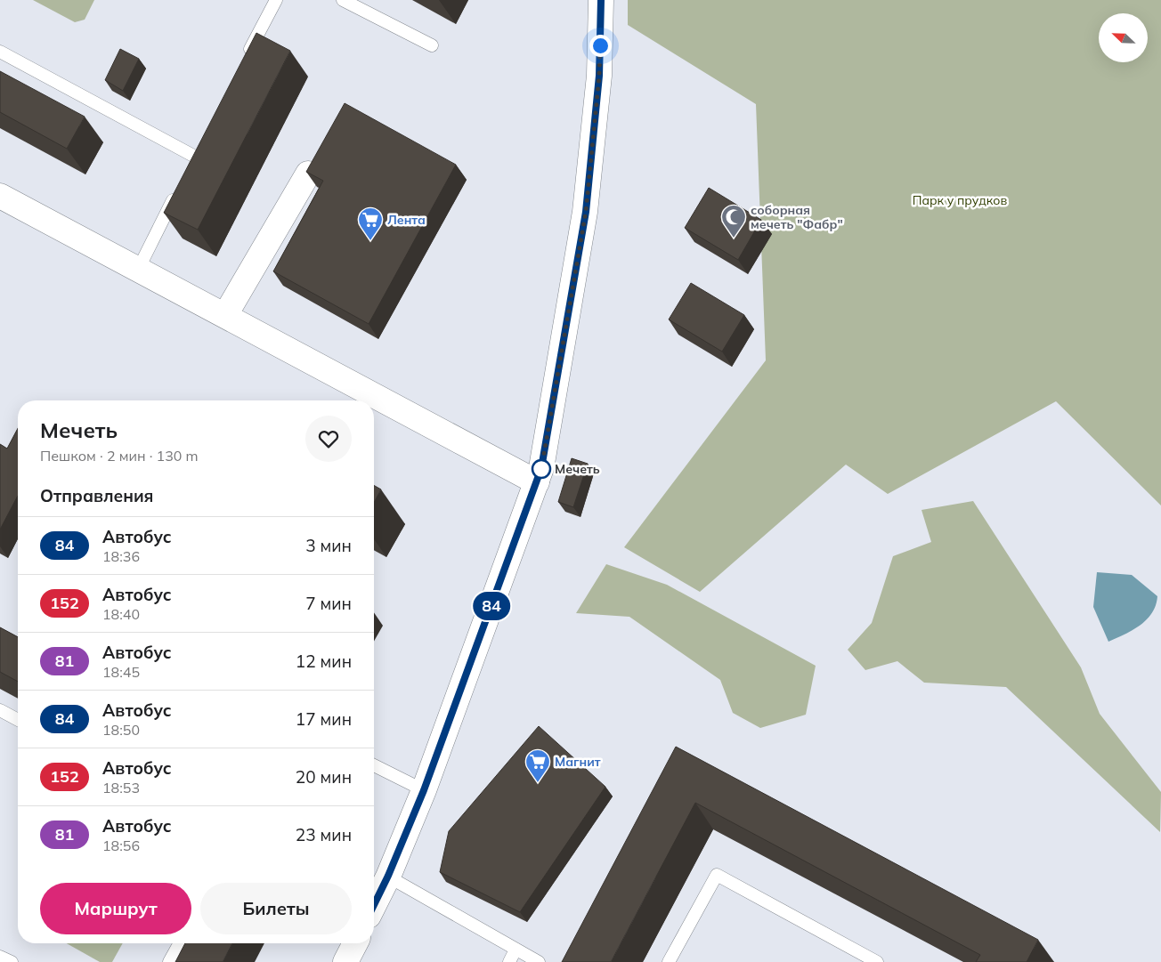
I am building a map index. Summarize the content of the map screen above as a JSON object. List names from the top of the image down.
{
  "parks": ["Парк у прудков"],
  "places": {
    "mosque": ["соборная мечеть \"Фабр\""],
    "supermarket": ["Лента", "Магнит"],
    "other": ["Мечеть"]
  },
  "lines": ["bus line 84"],
  "north": "top left",
  "page": {
    "on_map": "84",
    "heading": [
      ["Мечеть", "Пешком · 2 мин · 130 m"],
      "Отправления"
    ],
    "list": [
      {
        "mark": "84",
        "name": "Автобус",
        "note": "18:36",
        "value": "3 мин"
      },
      {
        "mark": "152",
        "name": "Автобус",
        "note": "18:40",
        "value": "7 мин"
      },
      {
        "mark": "81",
        "name": "Автобус",
        "note": "18:45",
        "value": "12 мин"
      },
      {
        "mark": "84",
        "name": "Автобус",
        "note": "18:50",
        "value": "17 мин"
      },
      {
        "mark": "152",
        "name": "Автобус",
        "note": "18:53",
        "value": "20 мин"
      },
      {
        "mark": "81",
        "name": "Автобус",
        "note": "18:56",
        "value": "23 мин"
      }
    ],
    "buttons": ["Маршрут", "Билеты"]
  }
}
